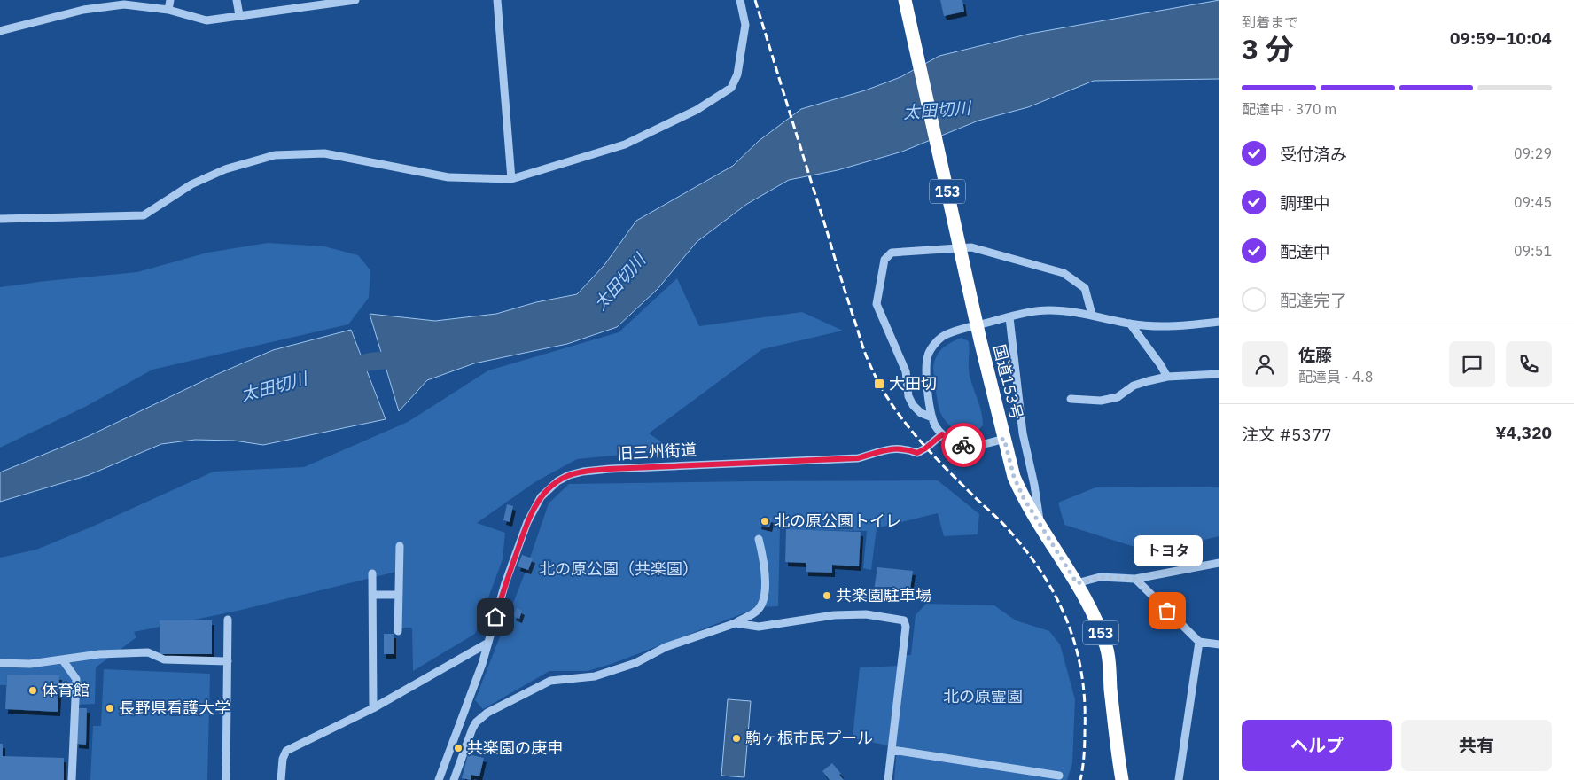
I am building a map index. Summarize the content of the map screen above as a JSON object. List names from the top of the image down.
{
  "streets": {
    "highway": ["153", "国道153号"],
    "street": ["旧三州街道"]
  },
  "crossings": [
    ["153", "国道153号"]
  ],
  "water": ["太田切川"],
  "parks": ["北の原公園（共楽園）", "北の原霊園"],
  "places": {
    "transit": ["大田切"],
    "other": [
      "北の原公園トイレ",
      "共楽園駐車場",
      "トヨタ",
      "体育館",
      "長野県看護大学",
      "駒ヶ根市民プール",
      "共楽園の庚申"
    ]
  },
  "page": {
    "heading": ["3 分", "到着まで", "09:59–10:04"],
    "panel": [
      "佐藤",
      "配達員 · 4.8",
      "注文 #5377",
      "¥4,320"
    ],
    "bar": "配達中 · 370 m",
    "list": [
      ["受付済み", "09:29"],
      ["調理中", "09:45"],
      ["配達中", "09:51"],
      "配達完了"
    ],
    "bubble": "トヨタ",
    "buttons": ["ヘルプ", "共有"]
  }
}
